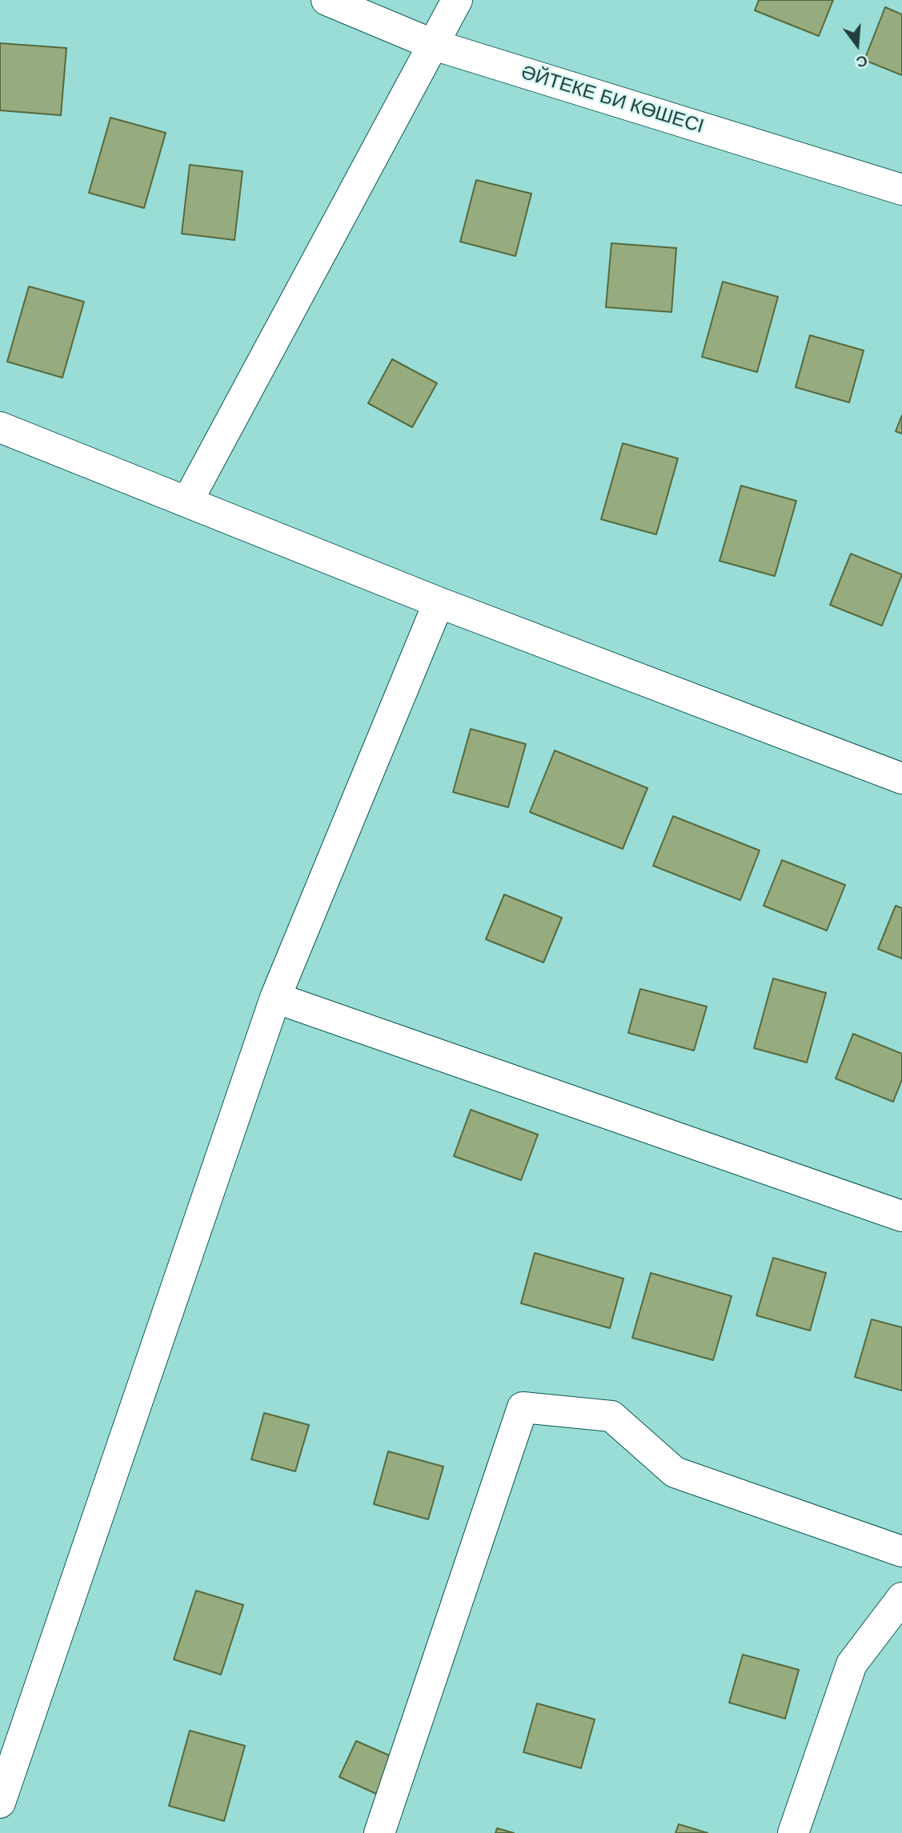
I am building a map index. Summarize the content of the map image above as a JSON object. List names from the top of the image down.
{
  "streets": {
    "street": ["ӘЙТЕКЕ БИ КӨШЕСІ"]
  },
  "north": "bottom"
}
